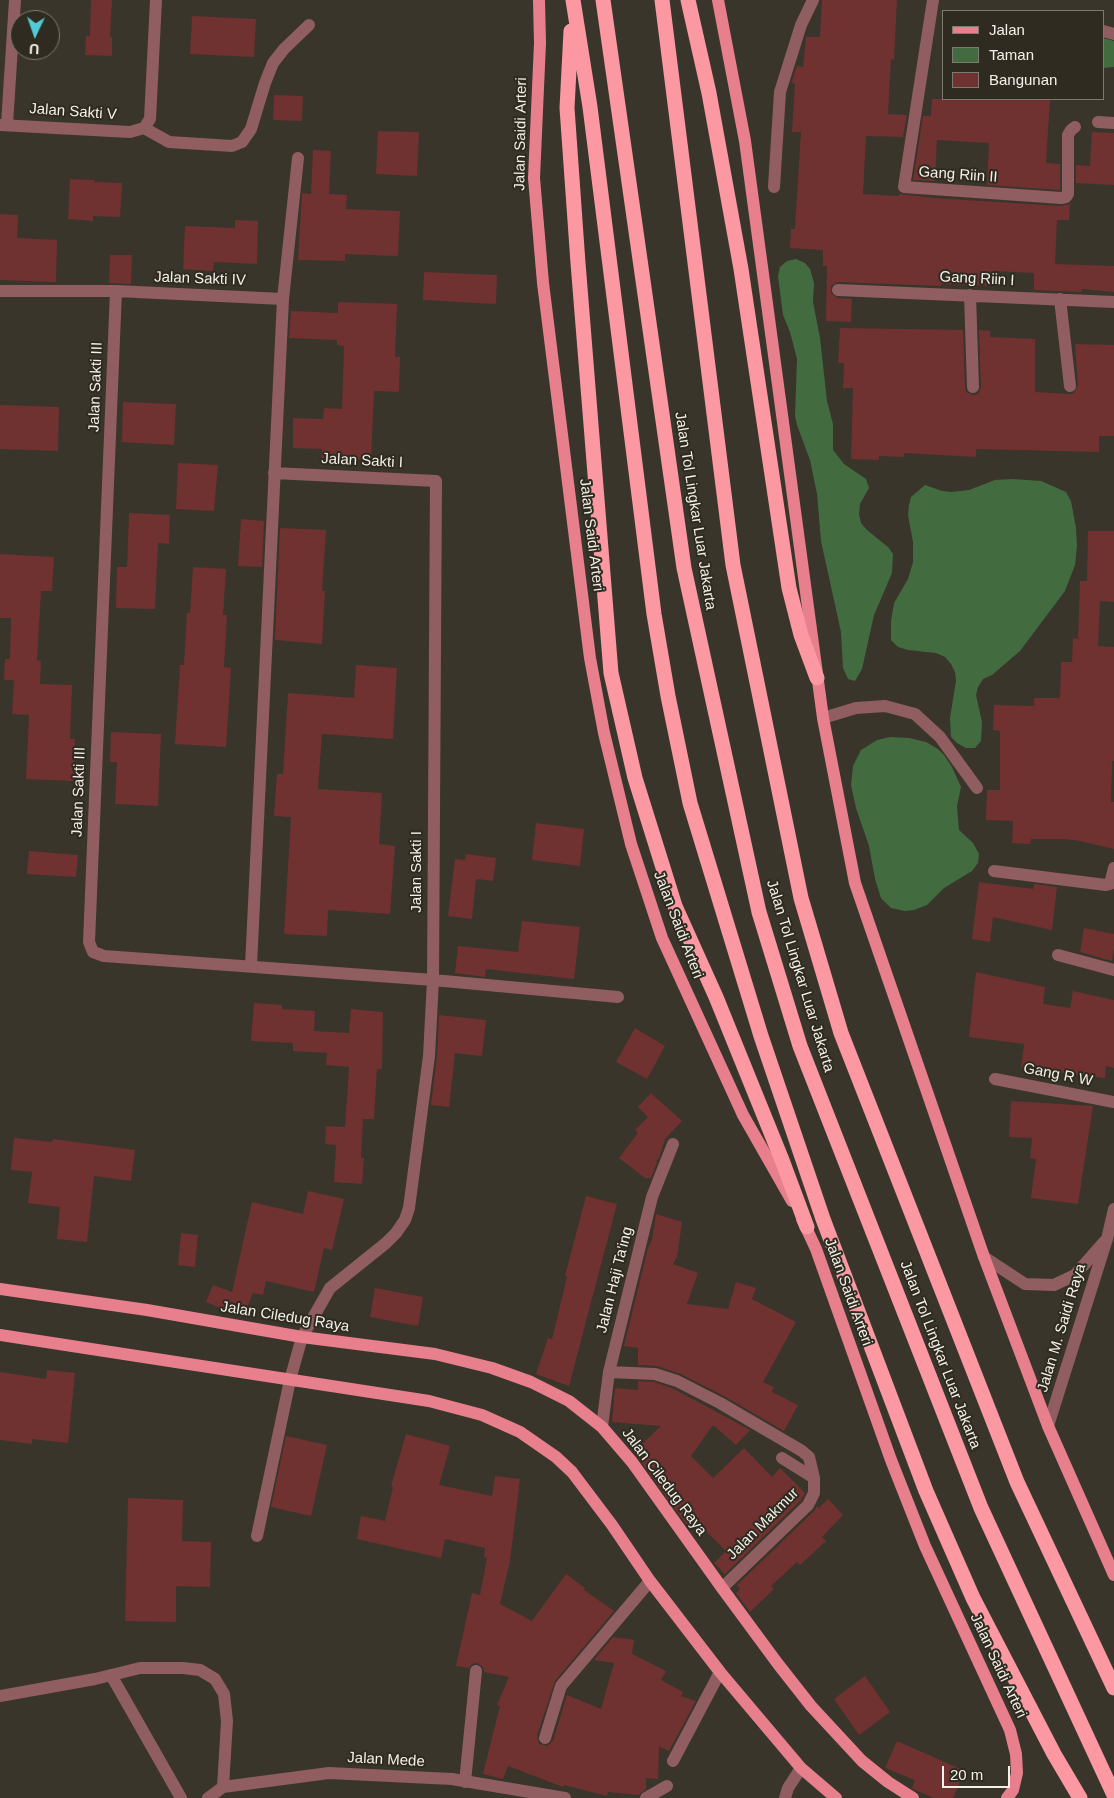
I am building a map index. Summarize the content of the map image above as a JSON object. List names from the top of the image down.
{
  "streets": {
    "highway": ["Jalan Tol Lingkar Luar Jakarta"],
    "main road": ["Jalan Saidi Arteri", "Jalan Ciledug Raya"],
    "street": [
      "Jalan Sakti V",
      "Gang Riin II",
      "Jalan Sakti IV",
      "Gang Riin I",
      "Jalan Sakti III",
      "Jalan Sakti I",
      "Gang R W",
      "Jalan Haji Ta'ing",
      "Jalan M. Saidi Raya",
      "Jalan Makmur",
      "Jalan Mede"
    ]
  },
  "crossings": [
    ["Jalan Sakti IV", "Jalan Sakti III"],
    ["Jalan Sakti III", "Jalan Sakti I"],
    ["Jalan Sakti I", "Jalan Ciledug Raya"],
    ["Jalan Haji Ta'ing", "Jalan Ciledug Raya"],
    ["Jalan Ciledug Raya", "Jalan Makmur"]
  ],
  "legend": ["Jalan", "Taman", "Bangunan"],
  "scale_bar": "20 m",
  "north": "bottom"
}
